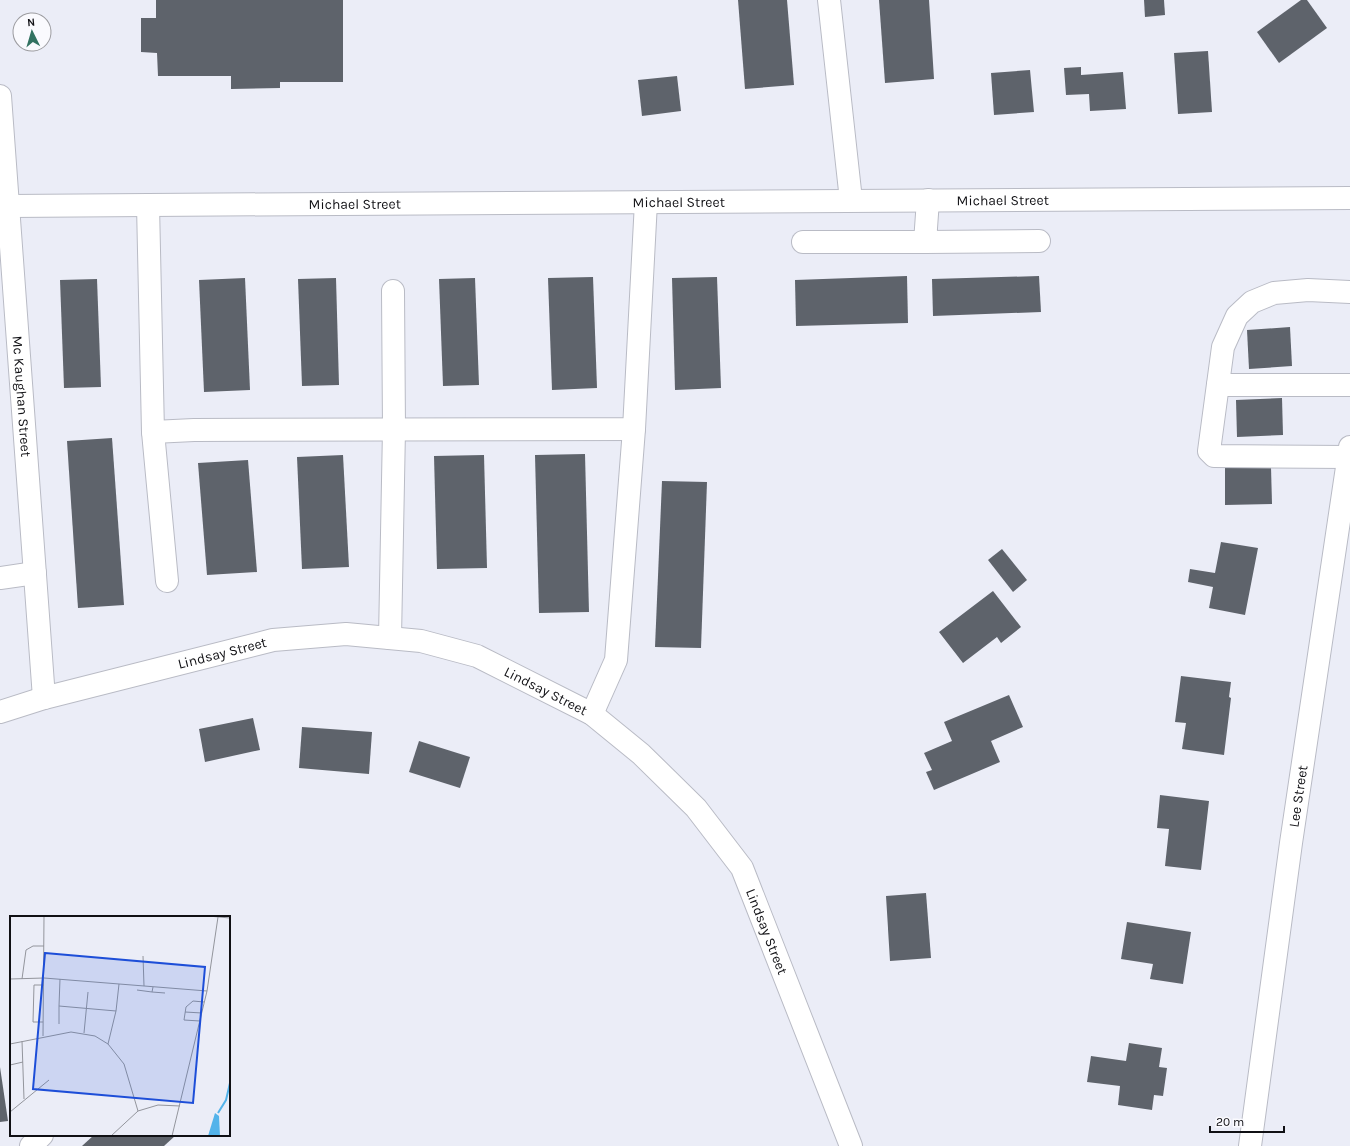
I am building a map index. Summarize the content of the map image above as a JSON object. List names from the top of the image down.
{
  "streets": {
    "street": [
      "Michael Street",
      "Mc Kaughan Street",
      "Lindsay Street",
      "Lee Street"
    ]
  },
  "crossings": [
    ["Michael Street", "Mc Kaughan Street"],
    ["Mc Kaughan Street", "Lindsay Street"]
  ],
  "scale_bar": "20 m",
  "north": "top"
}
